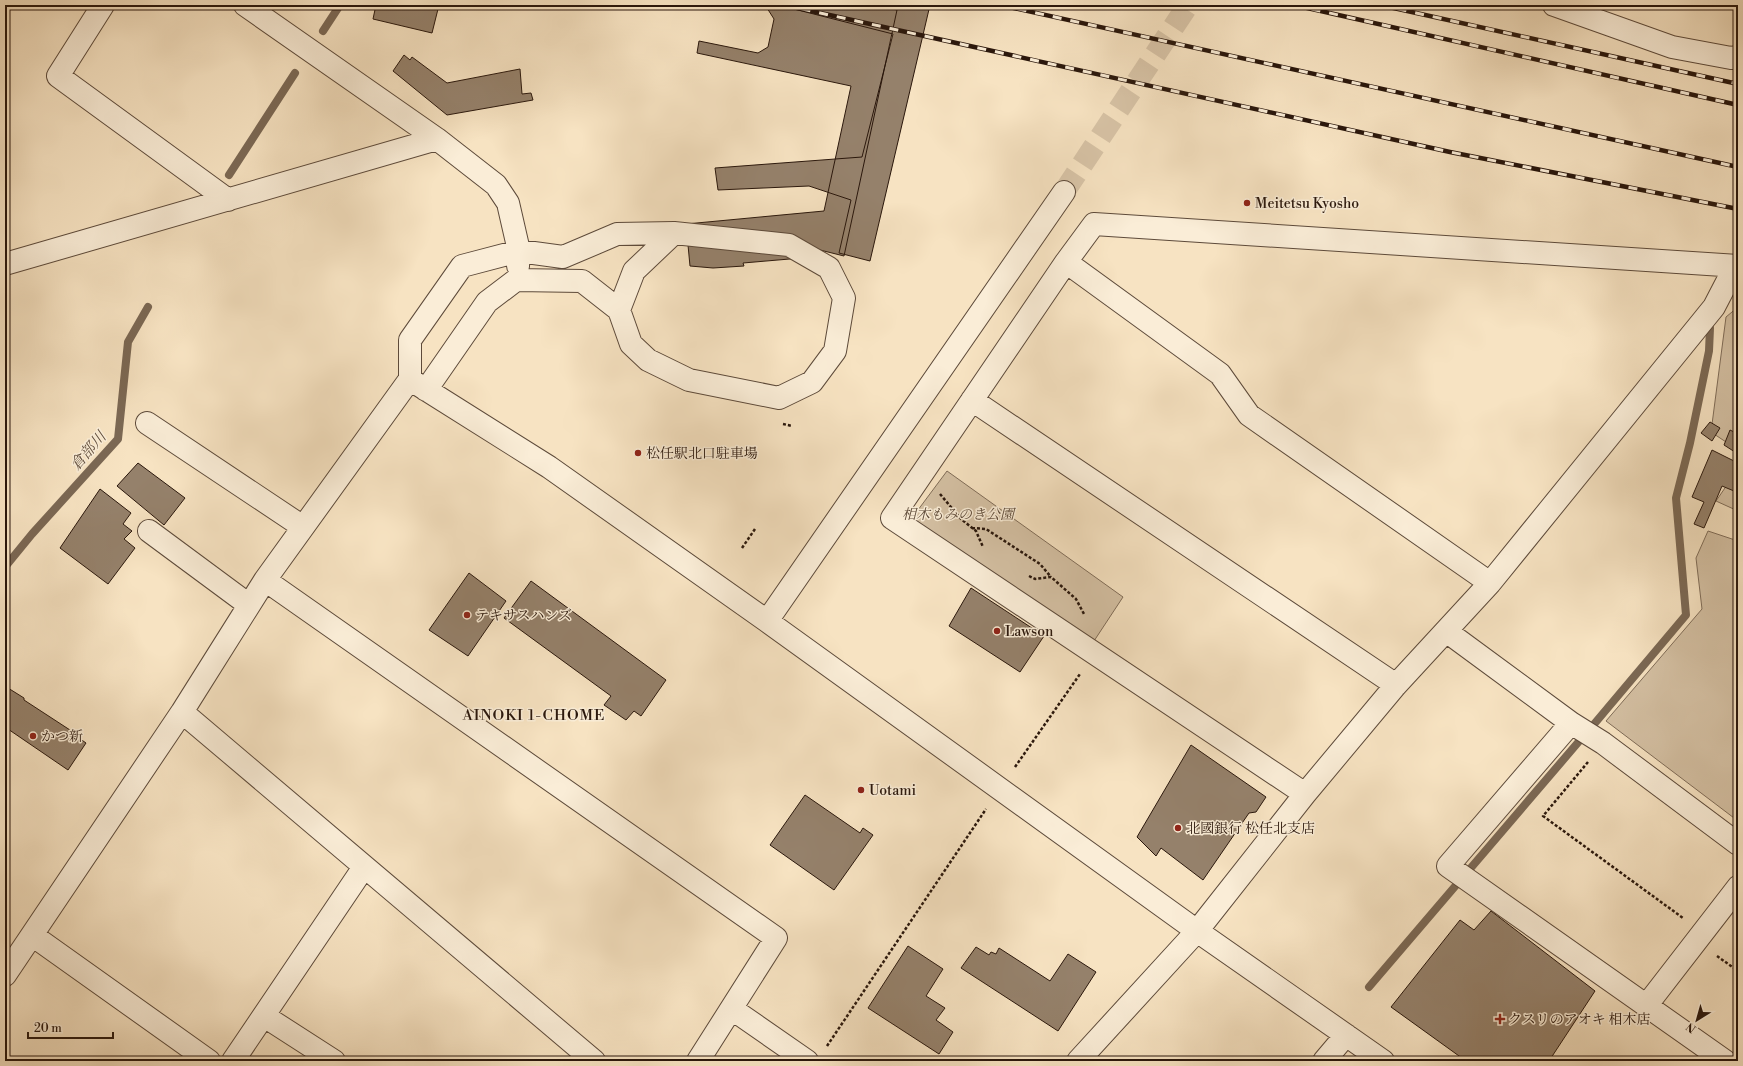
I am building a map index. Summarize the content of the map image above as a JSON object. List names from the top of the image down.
{
  "districts": ["AINOKI 1-CHOME"],
  "water": ["倉部川"],
  "parks": ["相木もみのき公園"],
  "places": {
    "other": [
      "Meitetsu Kyosho",
      "松任駅北口駐車場",
      "テキサスハンズ",
      "Lawson",
      "かつ新",
      "Uotami",
      "北國銀行 松任北支店"
    ],
    "health": ["クスリのアオキ 相木店"]
  },
  "scale_bar": "20 m",
  "north": "bottom left"
}
